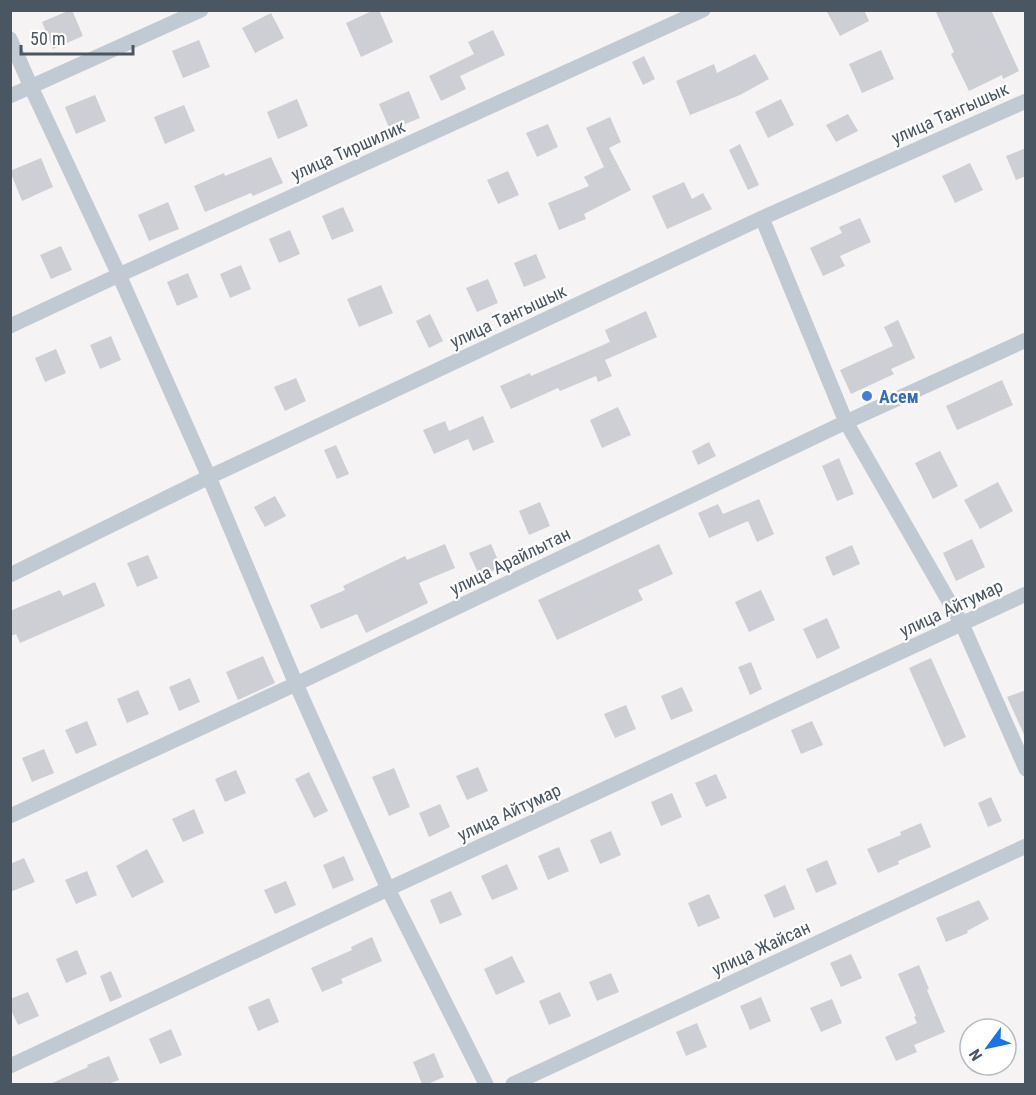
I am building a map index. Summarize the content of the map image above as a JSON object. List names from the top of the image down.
{
  "streets": {
    "street": [
      "улица Тангышык",
      "улица Тиршилик",
      "улица Арайлытан",
      "улица Айтумар",
      "улица Жайсан"
    ]
  },
  "places": ["Асем"],
  "scale_bar": "50 m",
  "north": "bottom left"
}
